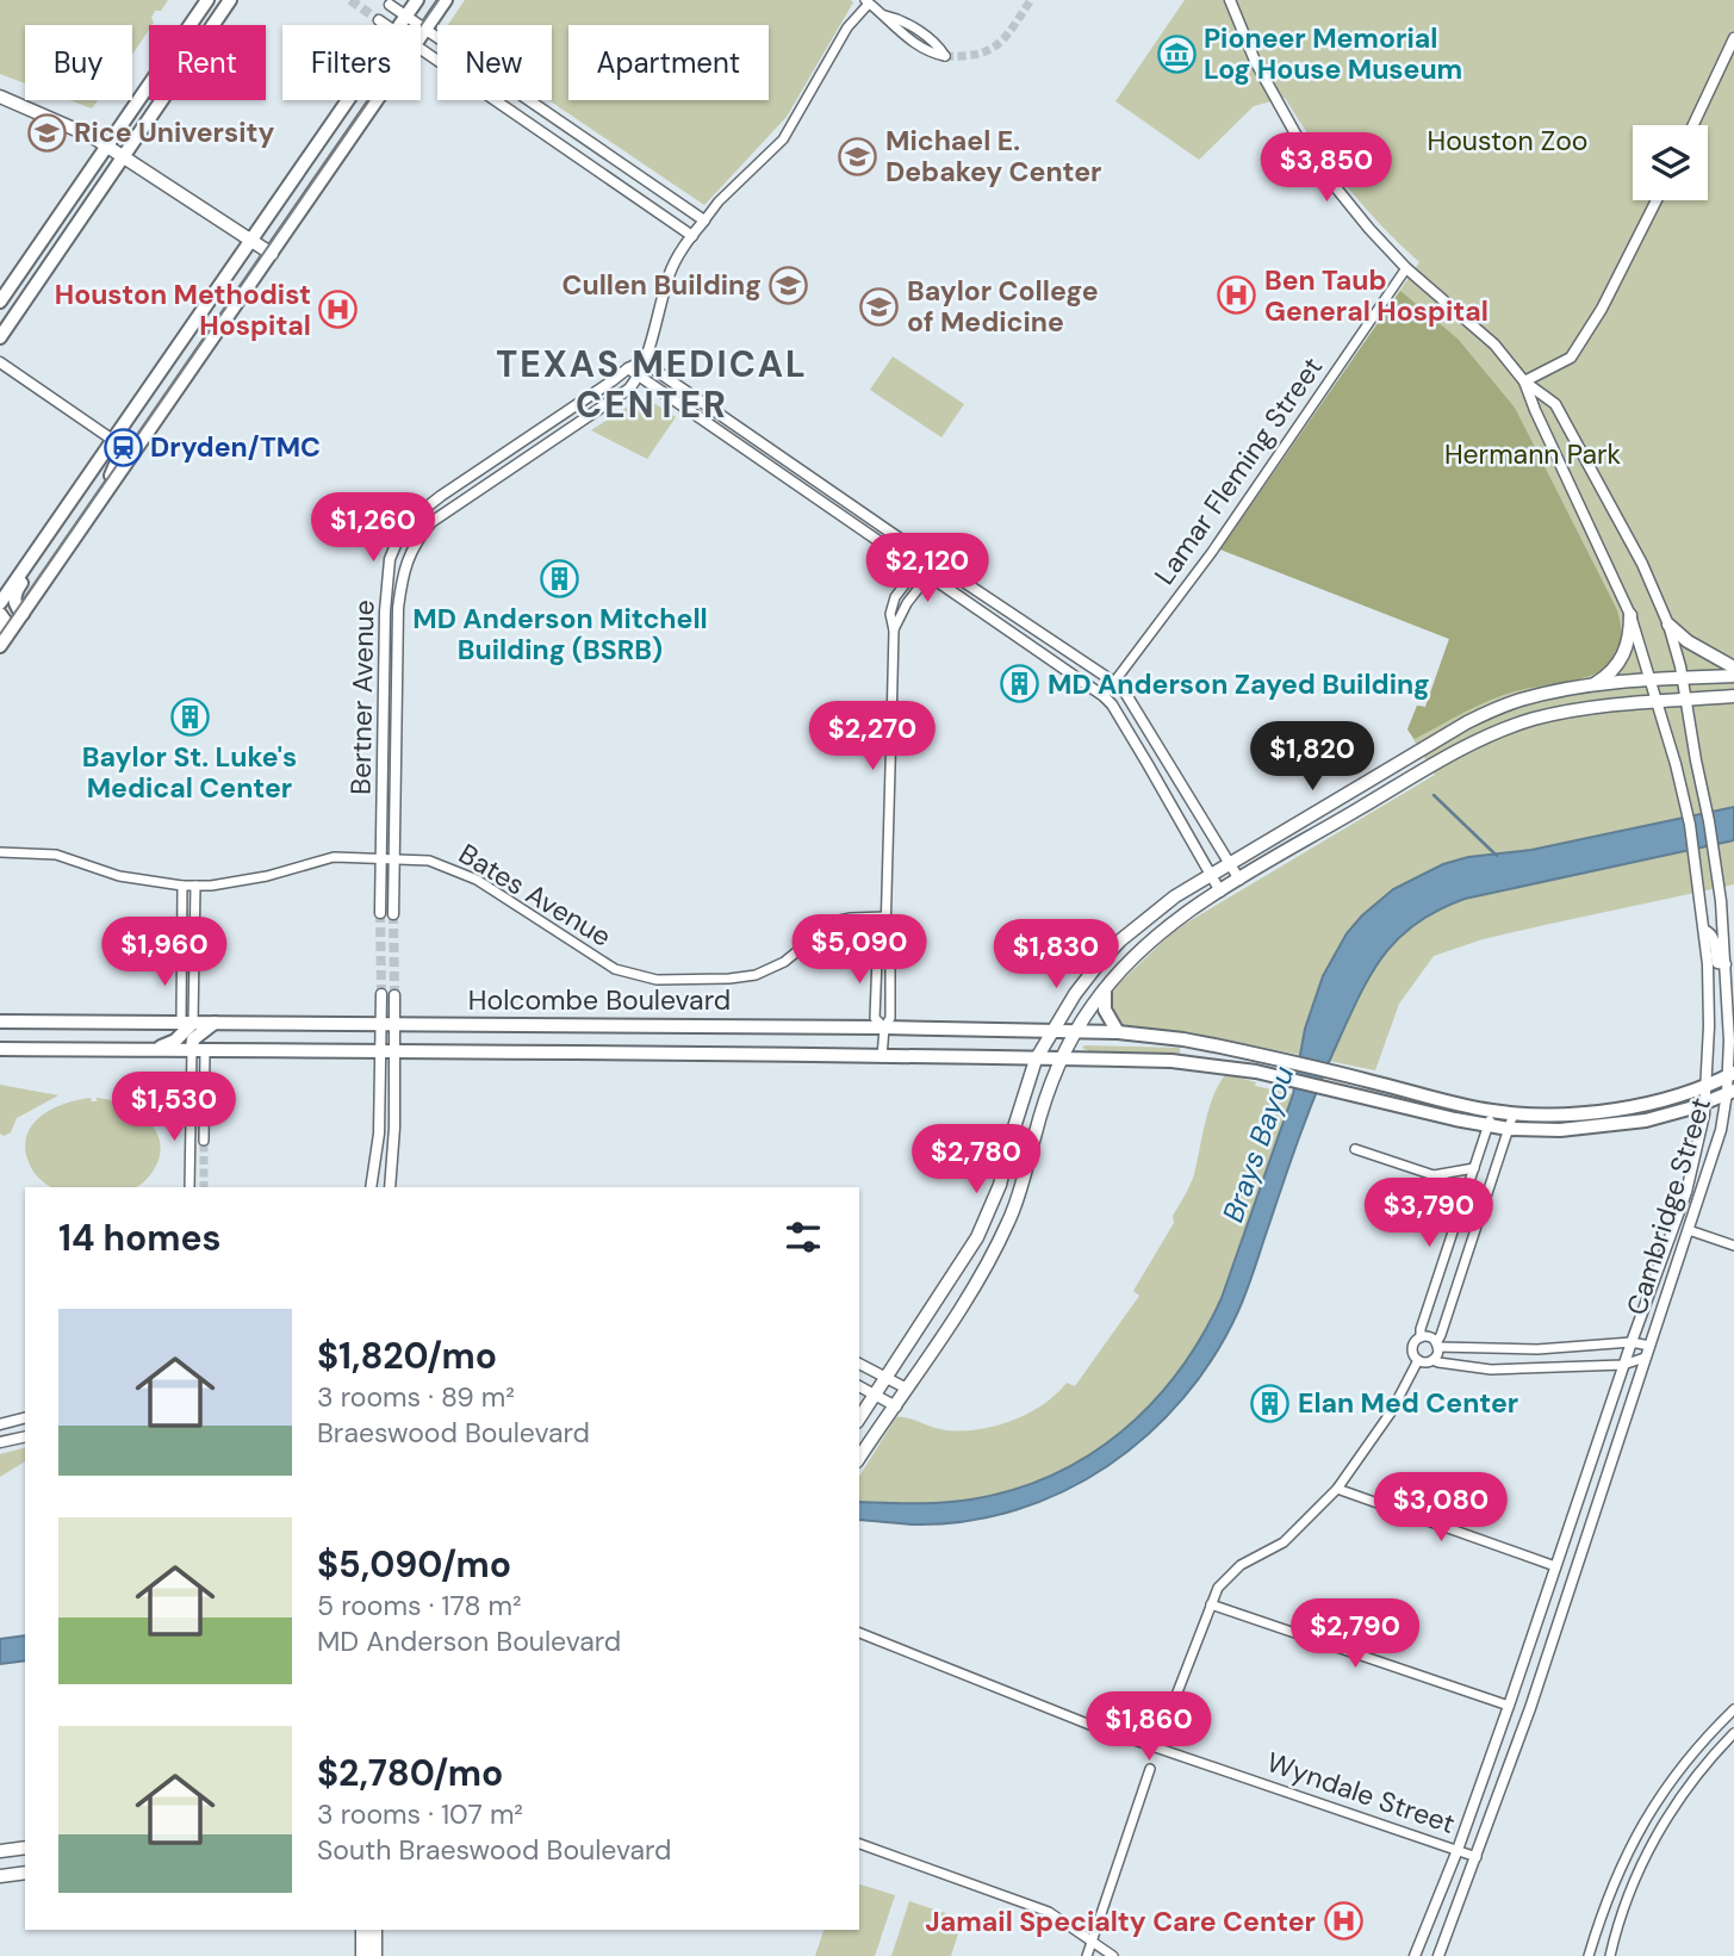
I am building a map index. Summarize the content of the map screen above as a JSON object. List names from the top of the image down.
{
  "streets": {
    "main road": ["Holcombe Boulevard"],
    "street": [
      "Lamar Fleming Street",
      "Bertner Avenue",
      "Bates Avenue",
      "Cambridge Street",
      "Wyndale Street"
    ]
  },
  "crossings": [
    ["Lamar Fleming Street", "Cambridge Street"],
    ["Bertner Avenue", "Bates Avenue"],
    ["Holcombe Boulevard", "Cambridge Street"],
    ["Cambridge Street", "Wyndale Street"]
  ],
  "districts": ["TEXAS MEDICAL CENTER"],
  "water": ["Brays Bayou"],
  "parks": ["Houston Zoo", "Hermann Park"],
  "places": {
    "museum": ["Pioneer Memorial Log House Museum"],
    "school or university": [
      "Rice University",
      "Michael E. Debakey Center",
      "Cullen Building",
      "Baylor College of Medicine"
    ],
    "hospital": ["Ben Taub General Hospital", "Houston Methodist Hospital", "Jamail Specialty Care Center"],
    "station": ["Dryden/TMC"],
    "building": [
      "MD Anderson Mitchell Building (BSRB)",
      "MD Anderson Zayed Building",
      "Baylor St. Luke's Medical Center",
      "Elan Med Center"
    ]
  },
  "page": {
    "chip": [
      "Buy",
      "Rent",
      "Filters",
      "New",
      "Apartment"
    ],
    "price": [
      "$3,850",
      "$1,260",
      "$2,120",
      "$2,270",
      "$1,820",
      "$5,090",
      "$1,960",
      "$1,830",
      "$1,530",
      "$2,780",
      "$3,790",
      "$3,080",
      "$2,790",
      "$1,860"
    ],
    "heading": "14 homes",
    "list": [
      {
        "name": "$1,820/mo",
        "note": "3 rooms · 89 m² · Braeswood Boulevard"
      },
      {
        "name": "$5,090/mo",
        "note": "5 rooms · 178 m² · MD Anderson Boulevard"
      },
      {
        "name": "$2,780/mo",
        "note": "3 rooms · 107 m² · South Braeswood Boulevard"
      }
    ]
  }
}
